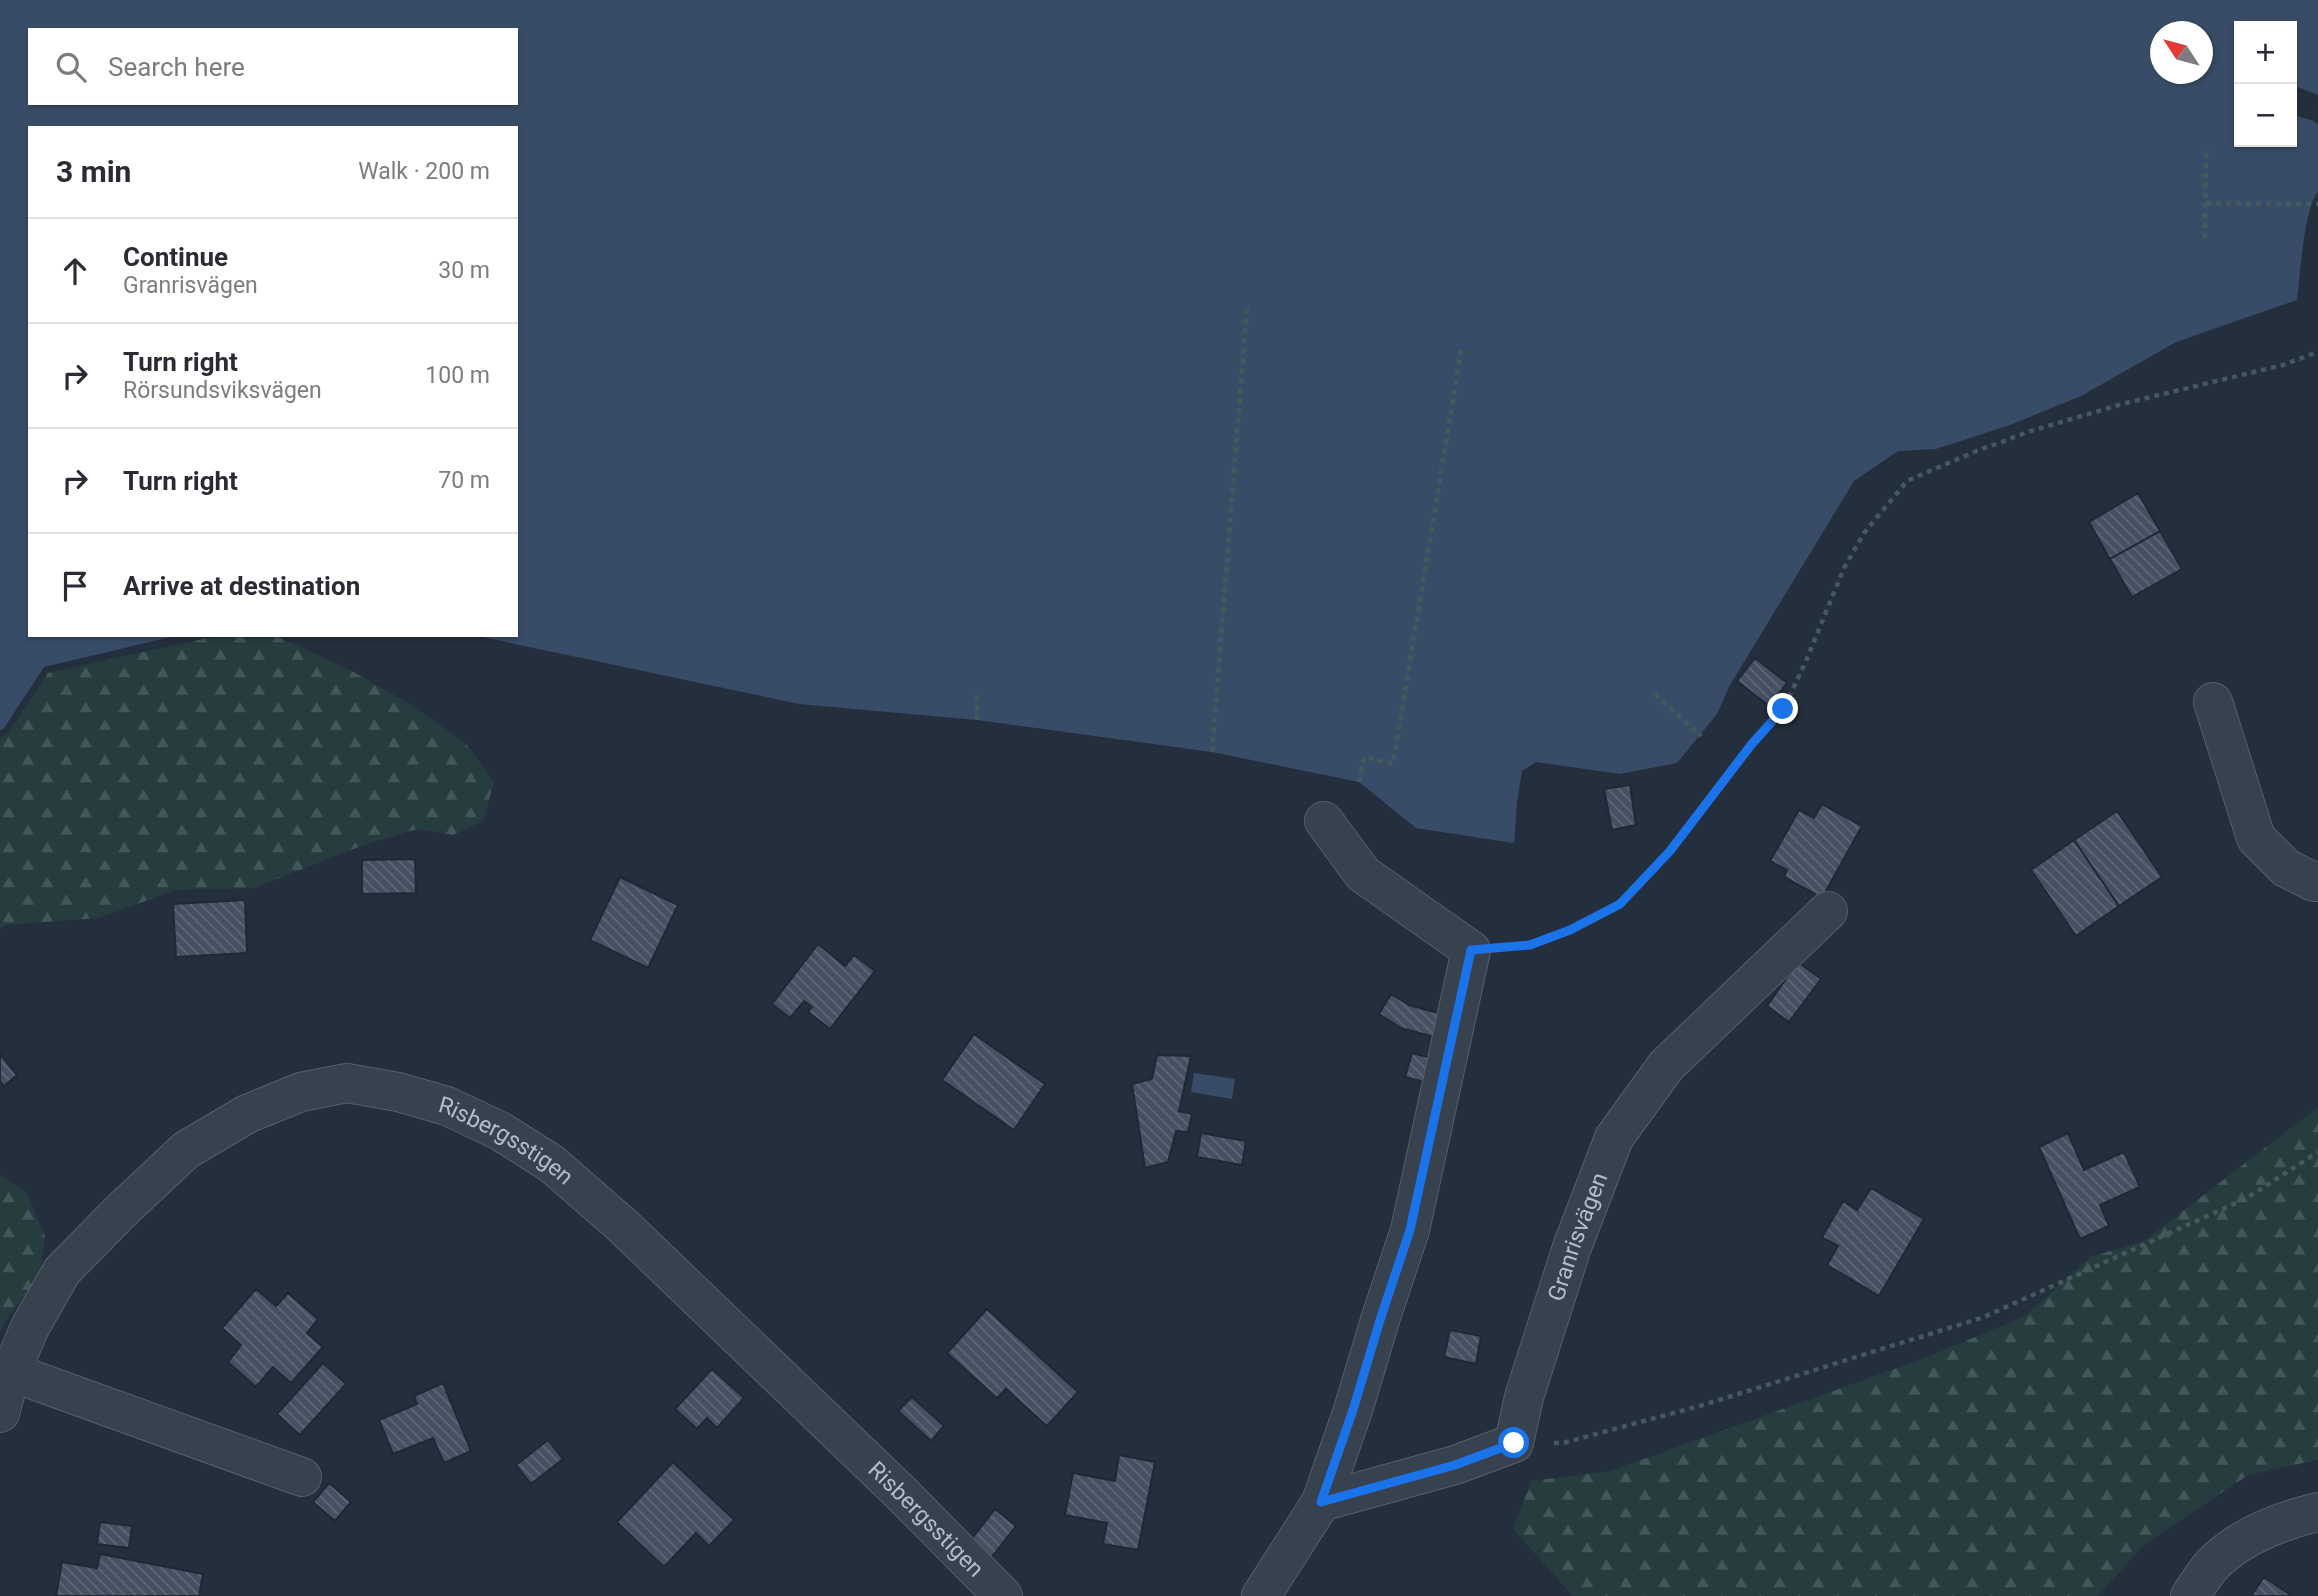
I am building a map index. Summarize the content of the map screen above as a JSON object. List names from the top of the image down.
{
  "streets": {
    "street": ["Risbergsstigen", "Granrisvägen"]
  },
  "north": "top left",
  "page": {
    "map_buttons": ["+", "−"],
    "search": "Search here",
    "heading": ["3 min", "Walk · 200 m"],
    "list": [
      ["Continue", "Granrisvägen", "30 m"],
      ["Turn right", "Rörsundsviksvägen", "100 m"],
      ["Turn right", "70 m"],
      "Arrive at destination"
    ]
  }
}
